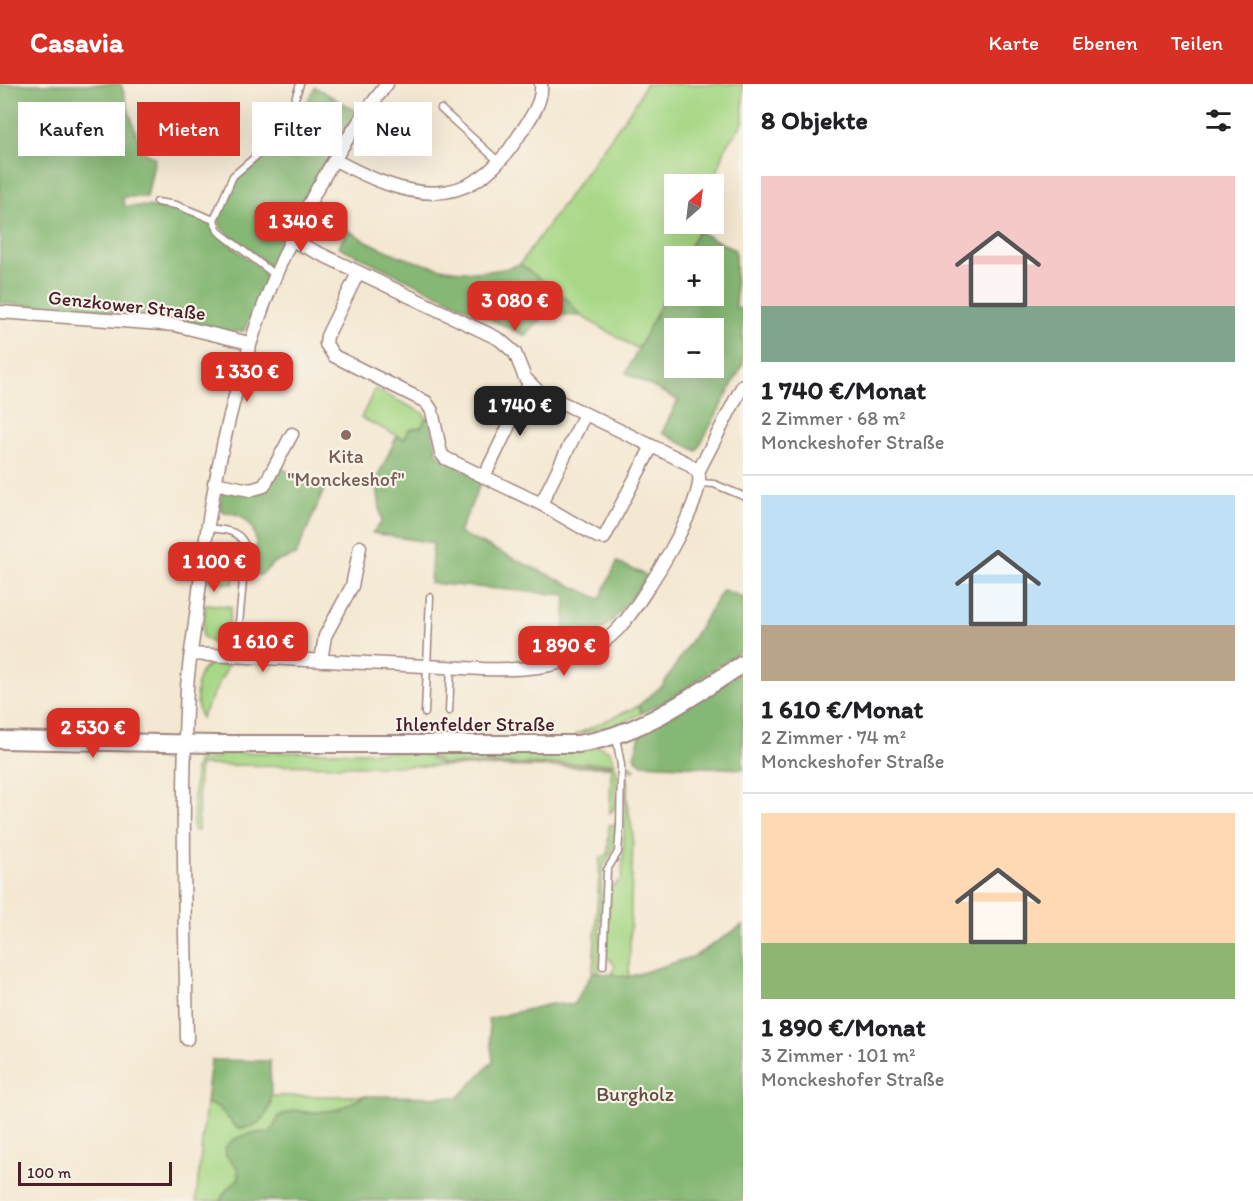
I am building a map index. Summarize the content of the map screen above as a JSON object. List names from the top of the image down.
{
  "streets": {
    "main road": ["Ihlenfelder Straße"],
    "street": ["Genzkower Straße"]
  },
  "parks": ["Burgholz"],
  "places": ["Kita \"Monckeshof\""],
  "scale_bar": "100 m",
  "north": "top right",
  "page": {
    "header": "Casavia",
    "nav": ["Karte", "Ebenen", "Teilen"],
    "heading": "8 Objekte",
    "chip": [
      "Kaufen",
      "Mieten",
      "Filter",
      "Neu"
    ],
    "list": [
      {
        "name": "1 740 €/Monat",
        "note": "2 Zimmer · 68 m² · Monckeshofer Straße"
      },
      {
        "name": "1 610 €/Monat",
        "note": "2 Zimmer · 74 m² · Monckeshofer Straße"
      },
      {
        "name": "1 890 €/Monat",
        "note": "3 Zimmer · 101 m² · Monckeshofer Straße"
      }
    ],
    "map_buttons": ["+", "−"],
    "price": [
      "1 340 €",
      "3 080 €",
      "1 330 €",
      "1 740 €",
      "1 100 €",
      "1 610 €",
      "1 890 €",
      "2 530 €"
    ],
    "scale": "100 m"
  }
}
